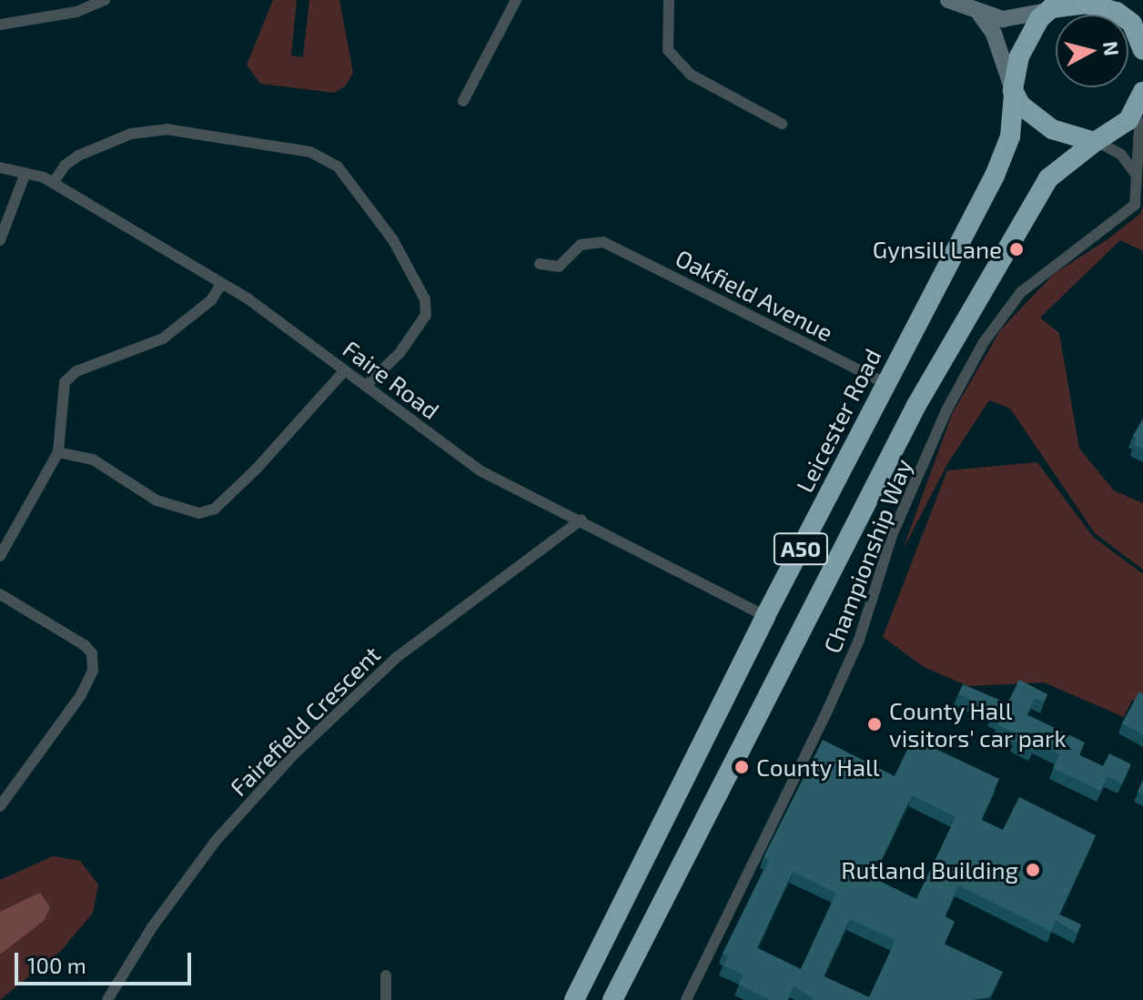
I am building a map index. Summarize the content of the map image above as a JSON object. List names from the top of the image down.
{
  "streets": {
    "highway": ["Leicester Road", "A50"],
    "street": [
      "Oakfield Avenue",
      "Faire Road",
      "Championship Way",
      "Fairefield Crescent"
    ]
  },
  "crossings": [
    ["Oakfield Avenue", "Leicester Road"],
    ["Faire Road", "Leicester Road"],
    ["Faire Road", "Fairefield Crescent"],
    ["Leicester Road", "A50"],
    ["A50", "Championship Way"]
  ],
  "places": [
    "Gynsill Lane",
    "County Hall visitors' car park",
    "County Hall",
    "Rutland Building"
  ],
  "scale_bar": "100 m",
  "north": "right"
}
